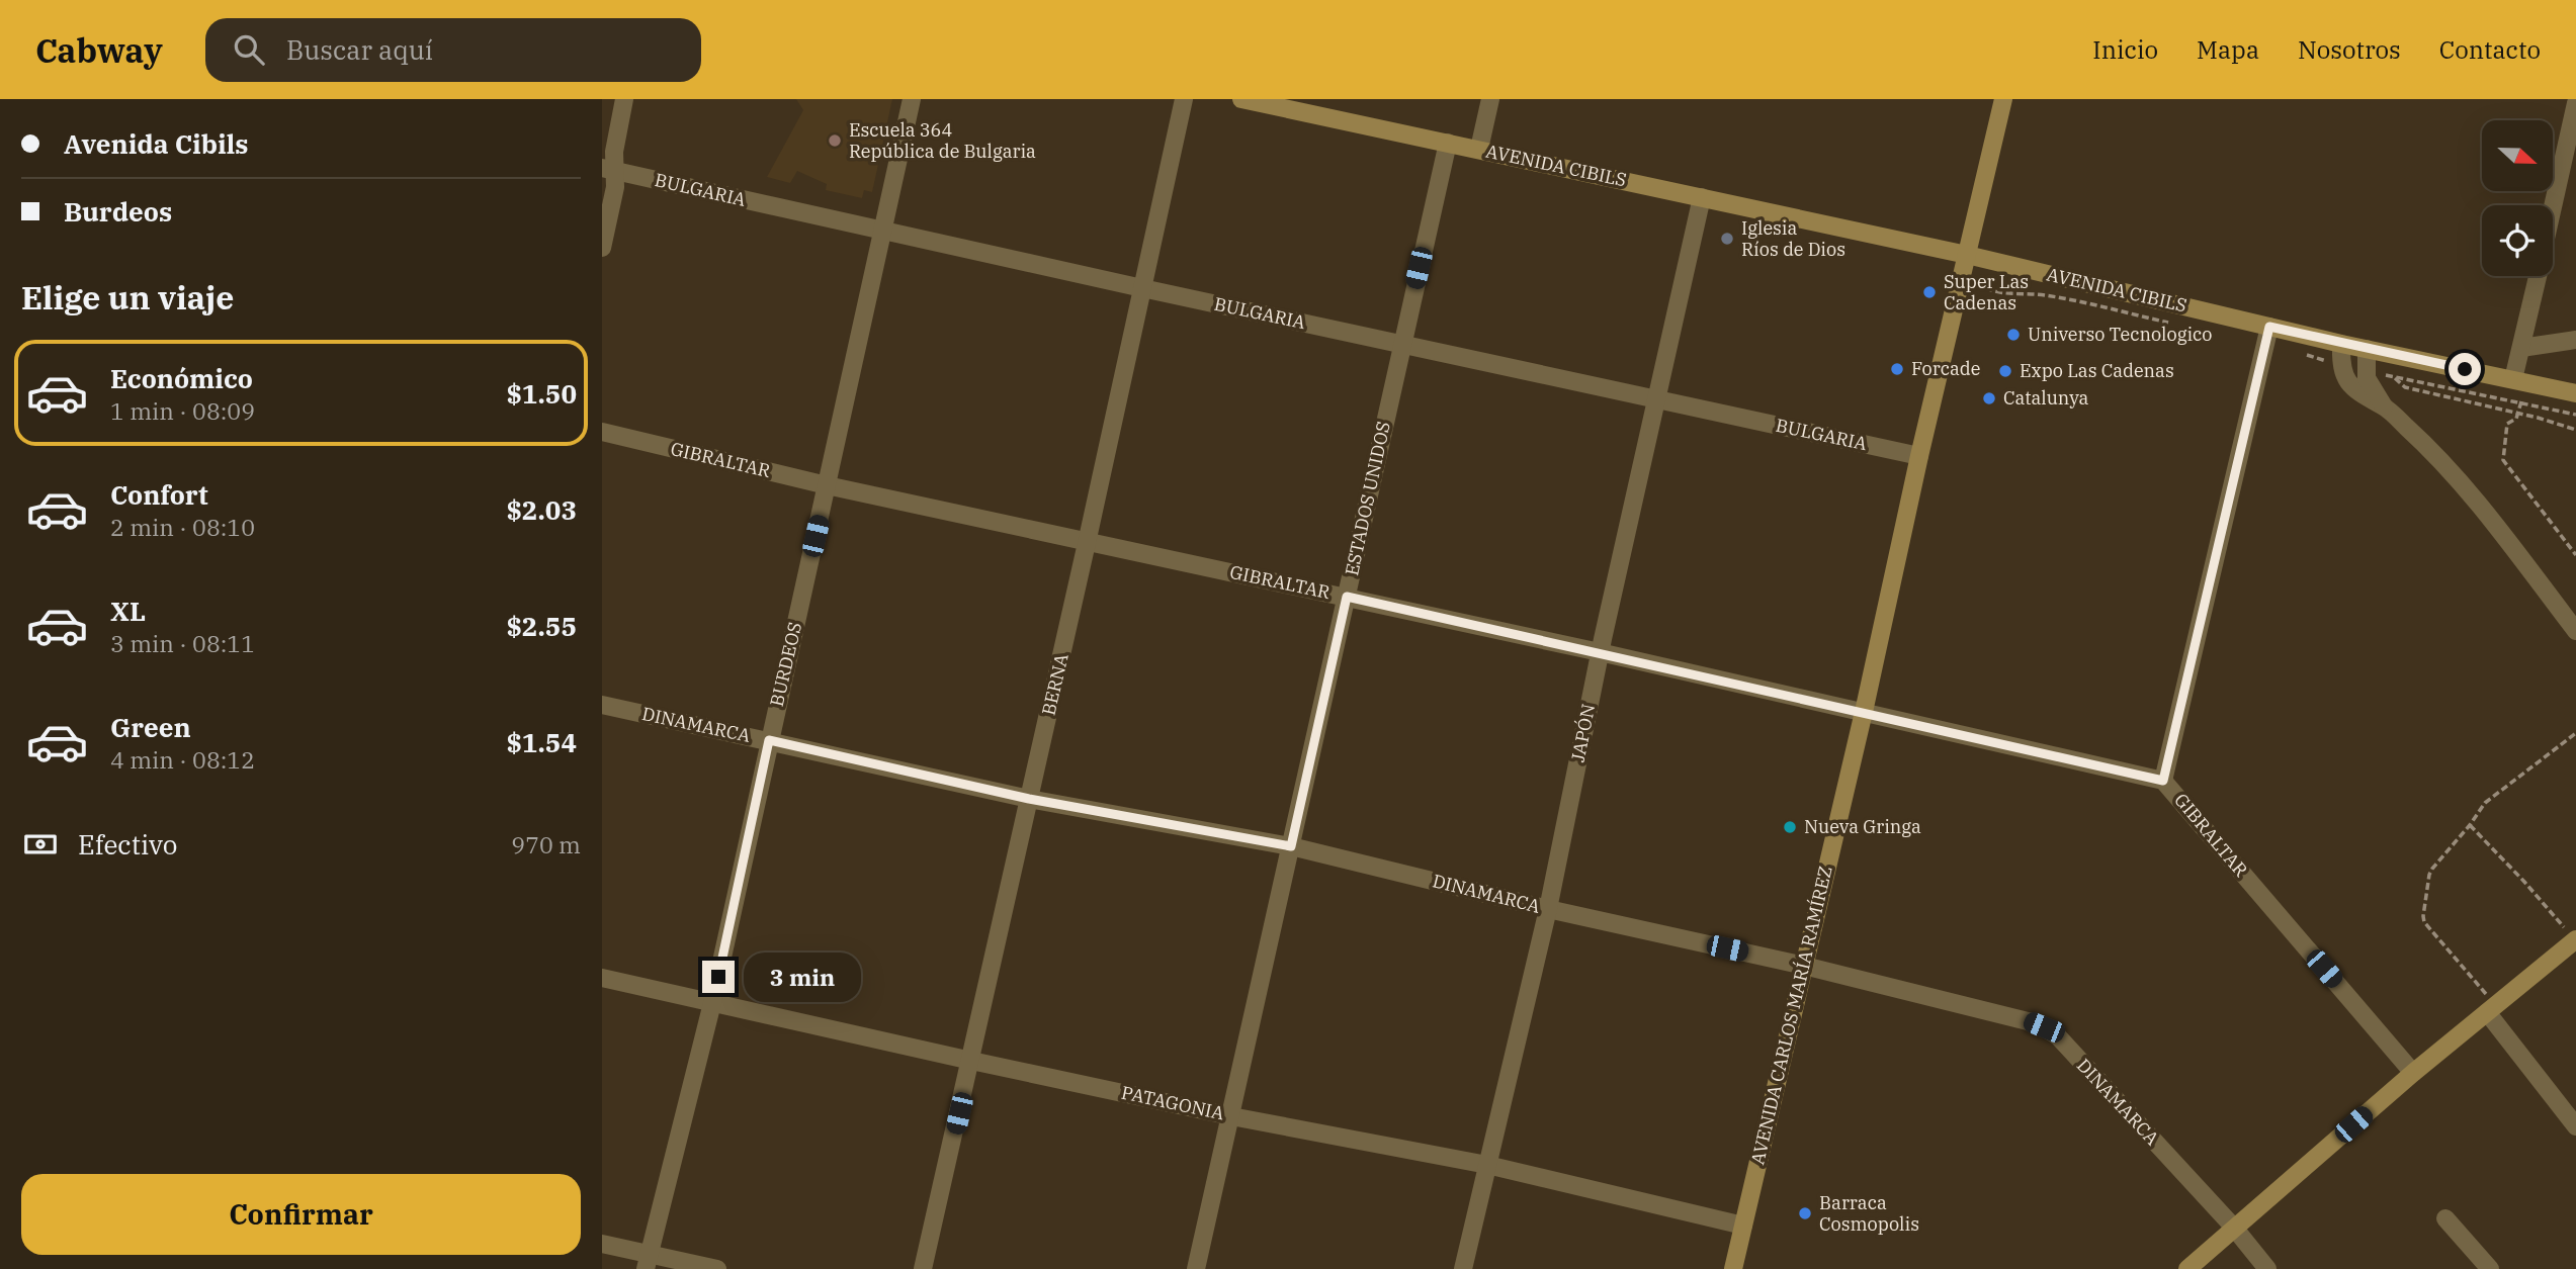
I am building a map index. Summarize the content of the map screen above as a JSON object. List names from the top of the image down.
{
  "streets": {
    "street": [
      "AVENIDA CIBILS",
      "BULGARIA",
      "GIBRALTAR",
      "ESTADOS UNIDOS",
      "BURDEOS",
      "BERNA",
      "DINAMARCA",
      "JAPÓN",
      "AVENIDA CARLOS MARÍA RAMÍREZ",
      "PATAGONIA"
    ]
  },
  "crossings": [
    ["AVENIDA CIBILS", "ESTADOS UNIDOS"],
    ["AVENIDA CIBILS", "JAPÓN"],
    ["AVENIDA CIBILS", "AVENIDA CARLOS MARÍA RAMÍREZ"],
    ["BULGARIA", "ESTADOS UNIDOS"],
    ["BULGARIA", "BURDEOS"],
    ["BULGARIA", "BERNA"],
    ["BULGARIA", "JAPÓN"],
    ["BULGARIA", "AVENIDA CARLOS MARÍA RAMÍREZ"],
    ["GIBRALTAR", "ESTADOS UNIDOS"],
    ["GIBRALTAR", "BURDEOS"],
    ["GIBRALTAR", "BERNA"],
    ["GIBRALTAR", "JAPÓN"],
    ["GIBRALTAR", "AVENIDA CARLOS MARÍA RAMÍREZ"],
    ["ESTADOS UNIDOS", "DINAMARCA"],
    ["ESTADOS UNIDOS", "PATAGONIA"],
    ["BURDEOS", "DINAMARCA"],
    ["BURDEOS", "PATAGONIA"],
    ["BERNA", "DINAMARCA"],
    ["BERNA", "PATAGONIA"],
    ["DINAMARCA", "JAPÓN"],
    ["DINAMARCA", "AVENIDA CARLOS MARÍA RAMÍREZ"],
    ["JAPÓN", "PATAGONIA"],
    ["AVENIDA CARLOS MARÍA RAMÍREZ", "PATAGONIA"]
  ],
  "places": [
    "Escuela 364 República de Bulgaria",
    "Iglesia Ríos de Dios",
    "Super Las Cadenas",
    "Universo Tecnologico",
    "Forcade",
    "Expo Las Cadenas",
    "Catalunya",
    "Nueva Gringa",
    "Barraca Cosmopolis"
  ],
  "north": "right",
  "page": {
    "header": "Cabway",
    "search": "Buscar aquí",
    "nav": [
      "Inicio",
      "Mapa",
      "Nosotros",
      "Contacto"
    ],
    "banner": ["Avenida Cibils", "Burdeos"],
    "heading": "Elige un viaje",
    "list": [
      {
        "name": "Económico",
        "note": "1 min · 08:09",
        "value": "$1.50"
      },
      {
        "name": "Confort",
        "note": "2 min · 08:10",
        "value": "$2.03"
      },
      {
        "name": "XL",
        "note": "3 min · 08:11",
        "value": "$2.55"
      },
      {
        "name": "Green",
        "note": "4 min · 08:12",
        "value": "$1.54"
      }
    ],
    "pay": ["Efectivo", "970 m"],
    "bubble": "3 min",
    "buttons": "Confirmar"
  }
}
